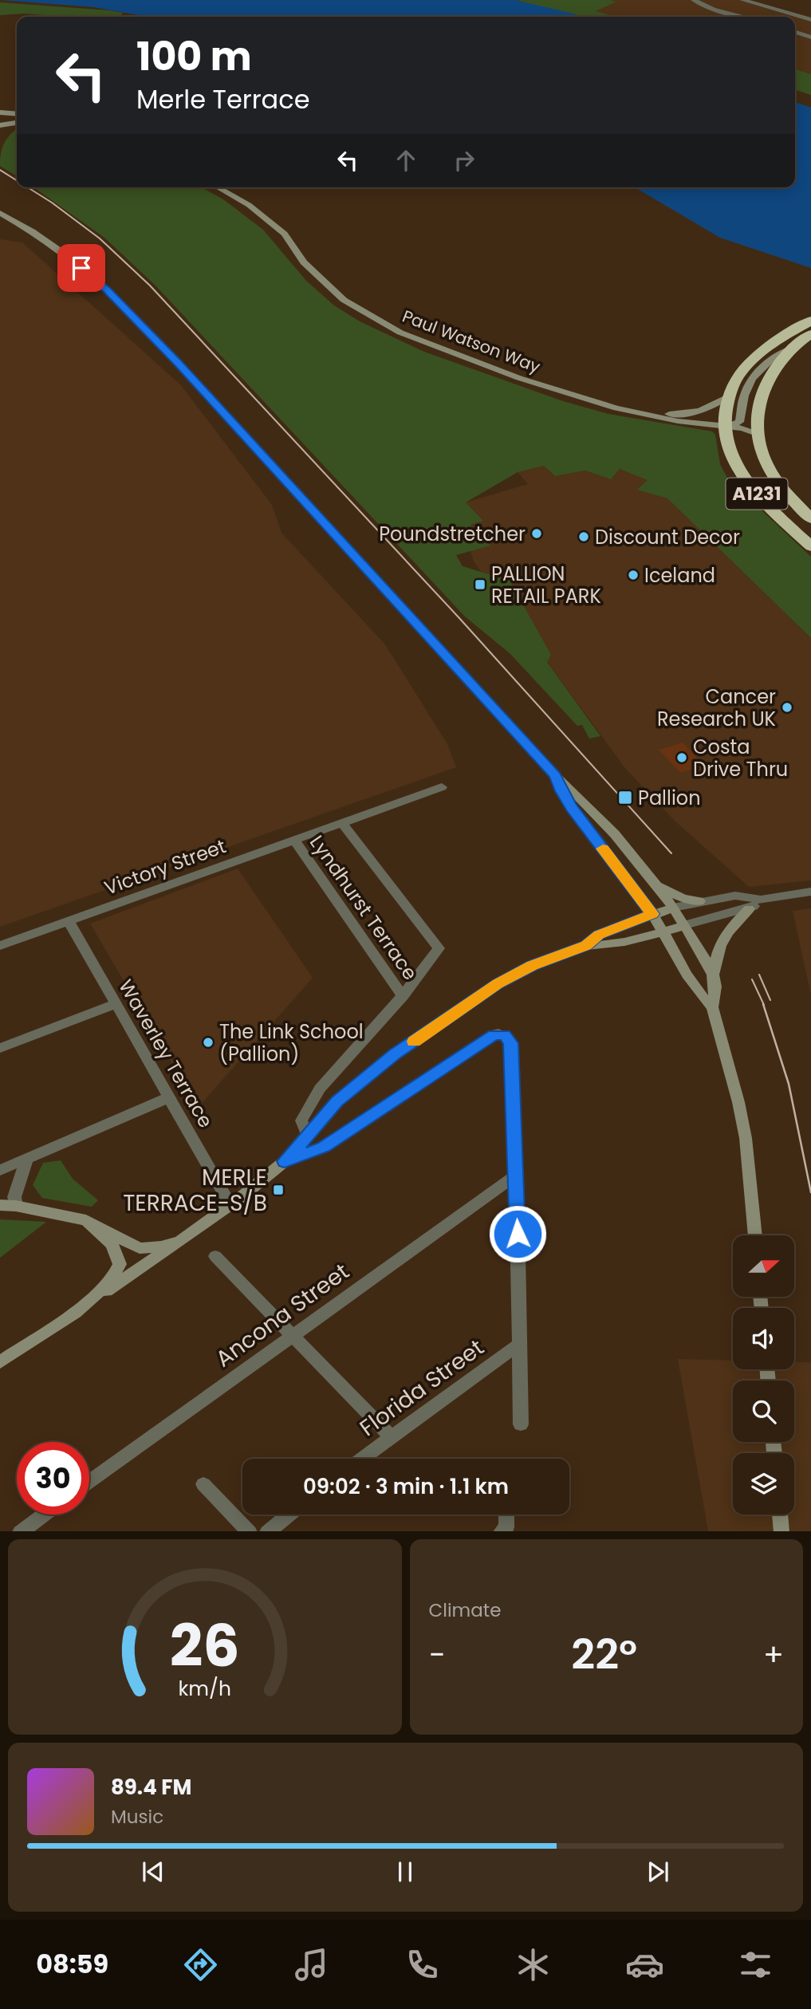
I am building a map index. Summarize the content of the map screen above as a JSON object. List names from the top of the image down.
{
  "streets": {
    "highway": ["A1231"],
    "street": [
      "Paul Watson Way",
      "Victory Street",
      "Lyndhurst Terrace",
      "Waverley Terrace",
      "Ancona Street",
      "Florida Street"
    ]
  },
  "crossings": [
    ["Paul Watson Way", "A1231"],
    ["Victory Street", "Lyndhurst Terrace"],
    ["Victory Street", "Waverley Terrace"]
  ],
  "places": {
    "other": [
      "Poundstretcher",
      "Discount Decor",
      "Iceland",
      "Cancer Research UK",
      "Costa Drive Thru",
      "The Link School (Pallion)"
    ],
    "transit": ["PALLION RETAIL PARK", "Pallion", "MERLE TERRACE-S/B"]
  },
  "north": "right",
  "page": {
    "turn": ["100 m", "Merle Terrace"],
    "limit": "30",
    "trip": "09:02 · 3 min · 1.1 km",
    "tile": "Climate",
    "heat": ["−", "22°", "+"],
    "song": ["89.4 FM", "Music"],
    "tabs": "08:59",
    "gauge": ["26", "km/h"]
  }
}
